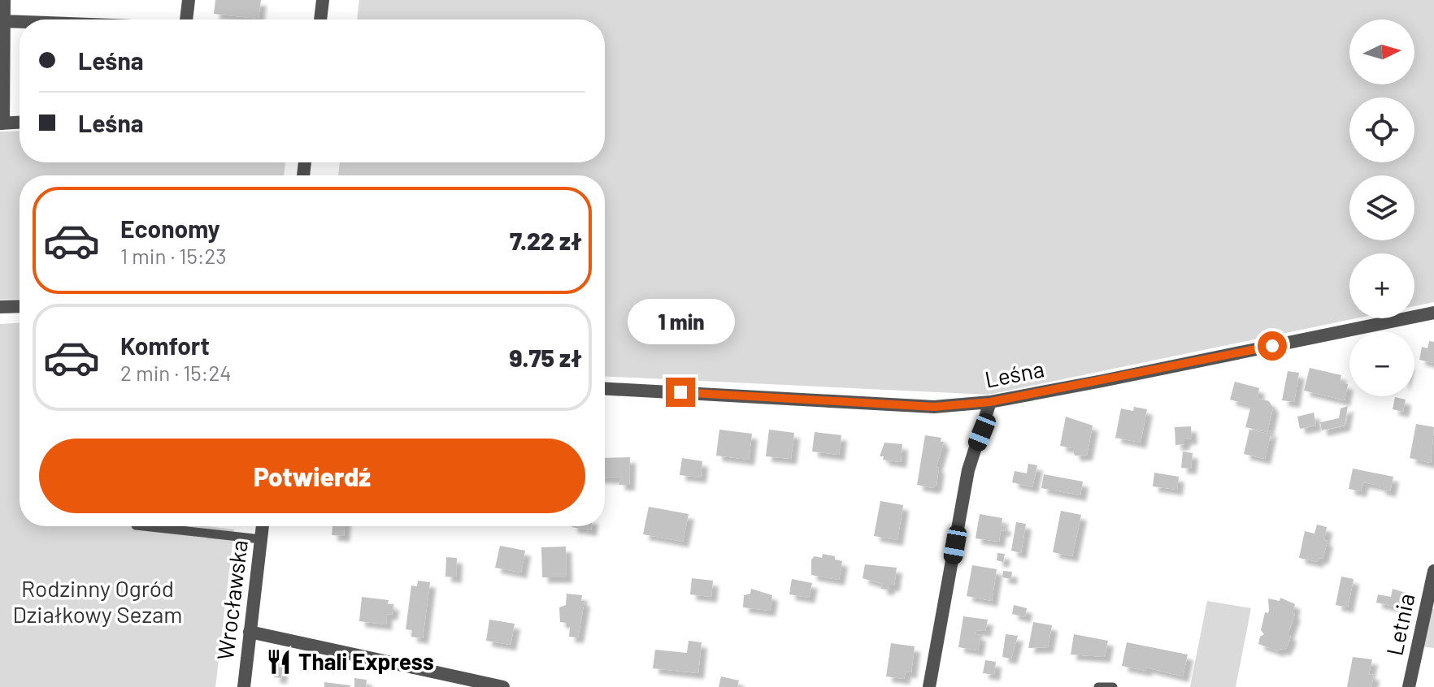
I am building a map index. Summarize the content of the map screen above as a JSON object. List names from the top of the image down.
{
  "streets": {
    "street": ["Leśna", "Wrocławska", "Letnia"]
  },
  "parks": ["Rodzinny Ogród Działkowy Sezam"],
  "places": {
    "restaurant": ["Thali Express"]
  },
  "north": "right",
  "page": {
    "map_buttons": ["+", "−"],
    "banner": ["Leśna", "Leśna"],
    "list": [
      {
        "name": "Economy",
        "note": "1 min · 15:23",
        "value": "7.22 zł"
      },
      {
        "name": "Komfort",
        "note": "2 min · 15:24",
        "value": "9.75 zł"
      }
    ],
    "bubble": "1 min",
    "buttons": "Potwierdź"
  }
}
